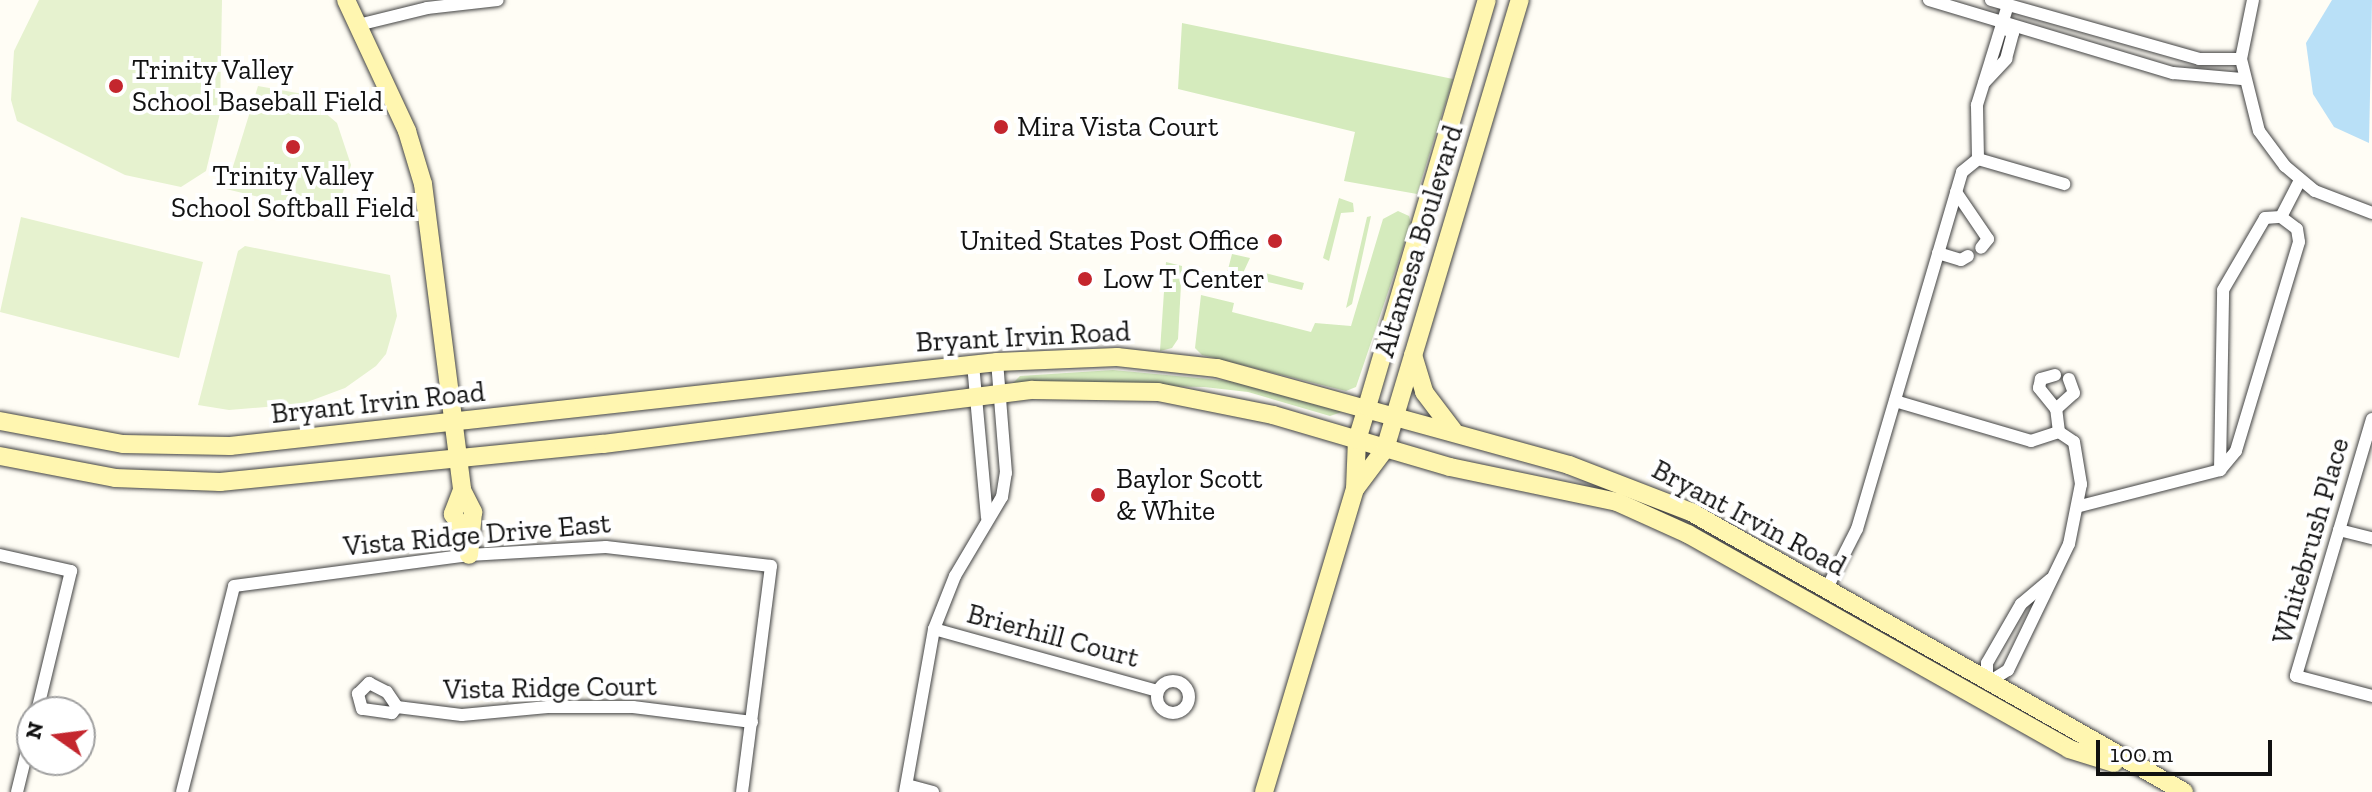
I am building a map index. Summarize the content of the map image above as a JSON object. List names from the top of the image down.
{
  "streets": {
    "main road": ["Altamesa Boulevard", "Bryant Irvin Road"],
    "street": [
      "Vista Ridge Drive East",
      "Whitebrush Place",
      "Brierhill Court",
      "Vista Ridge Court"
    ]
  },
  "crossings": [
    ["Altamesa Boulevard", "Bryant Irvin Road"],
    ["Vista Ridge Drive East", "Vista Ridge Court"]
  ],
  "places": [
    "Trinity Valley School Baseball Field",
    "Mira Vista Court",
    "Trinity Valley School Softball Field",
    "United States Post Office",
    "Low T Center",
    "Baylor Scott & White"
  ],
  "scale_bar": "100 m",
  "north": "left"
}
